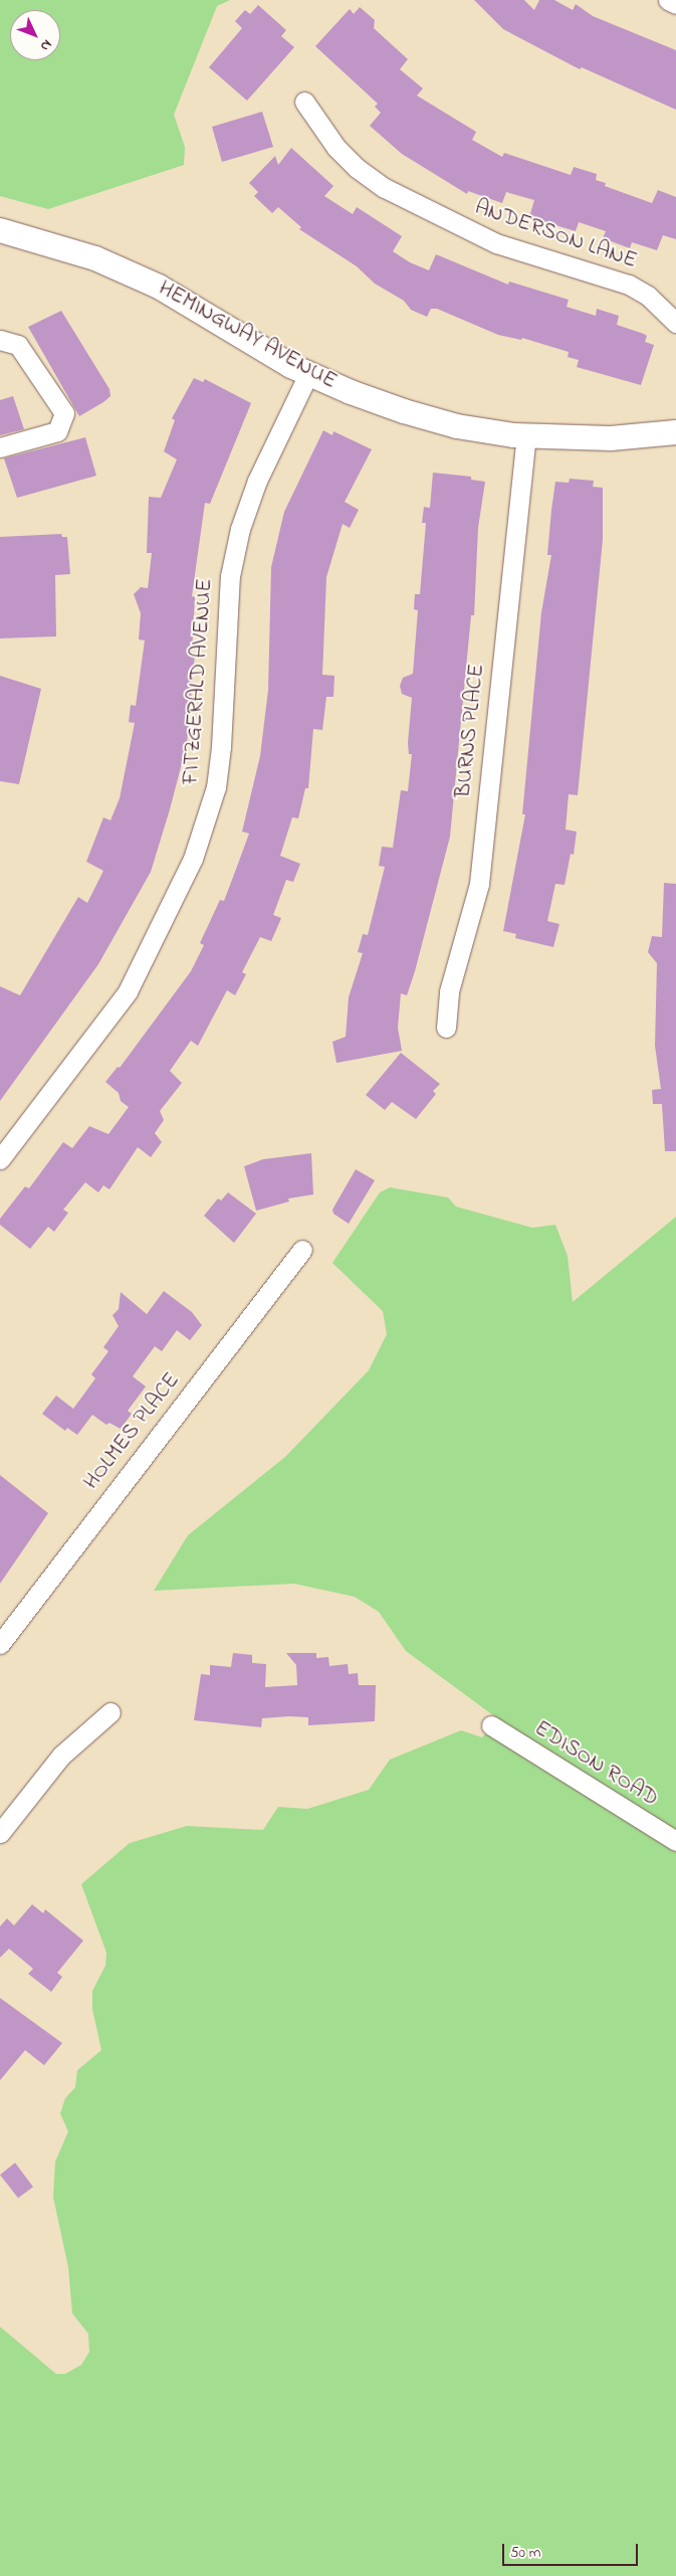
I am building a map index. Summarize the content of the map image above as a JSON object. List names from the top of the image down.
{
  "streets": {
    "main road": ["HEMINGWAY AVENUE"],
    "street": [
      "ANDERSON LANE",
      "FITZGERALD AVENUE",
      "BURNS PLACE",
      "HOLMES PLACE",
      "EDISON ROAD"
    ]
  },
  "crossings": [
    ["HEMINGWAY AVENUE", "FITZGERALD AVENUE"],
    ["HEMINGWAY AVENUE", "BURNS PLACE"]
  ],
  "scale_bar": "50 m",
  "north": "bottom right"
}
